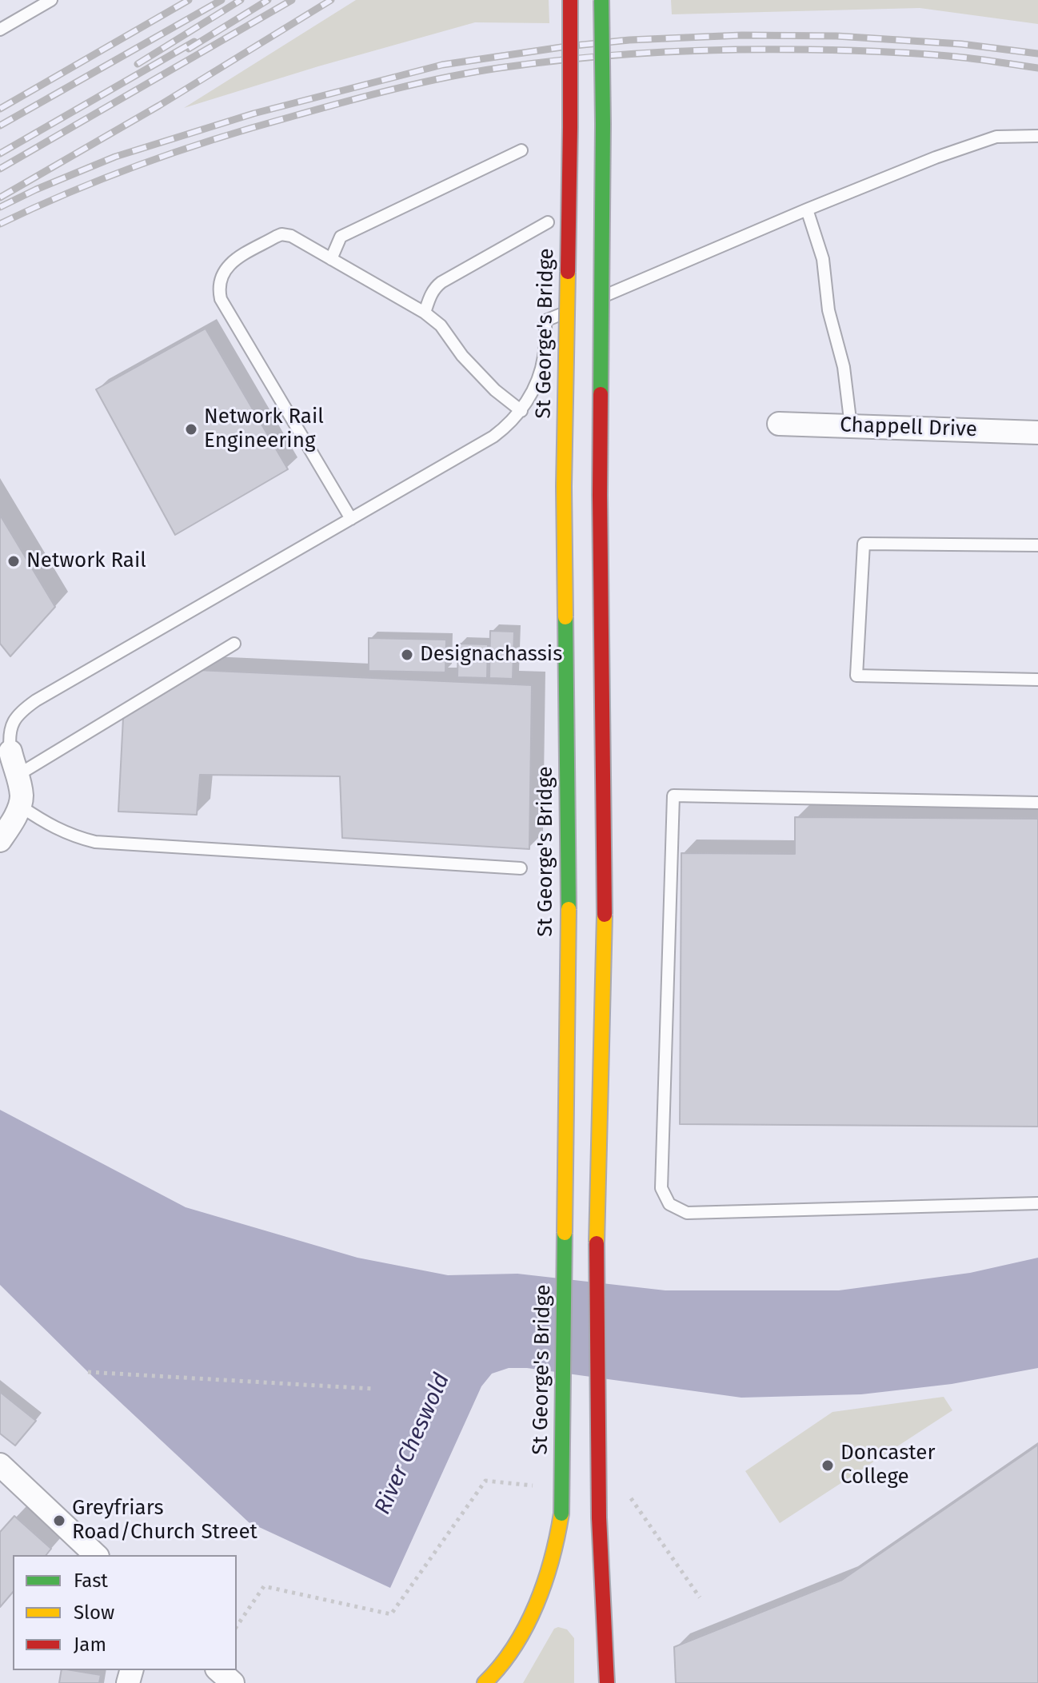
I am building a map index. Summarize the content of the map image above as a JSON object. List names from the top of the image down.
{
  "streets": {
    "highway": ["St George's Bridge"],
    "street": ["Chappell Drive"]
  },
  "water": ["River Cheswold"],
  "places": [
    "Network Rail Engineering",
    "Network Rail",
    "Designachassis",
    "Doncaster College",
    "Greyfriars Road/Church Street"
  ],
  "legend": ["Fast", "Slow", "Jam"]
}
